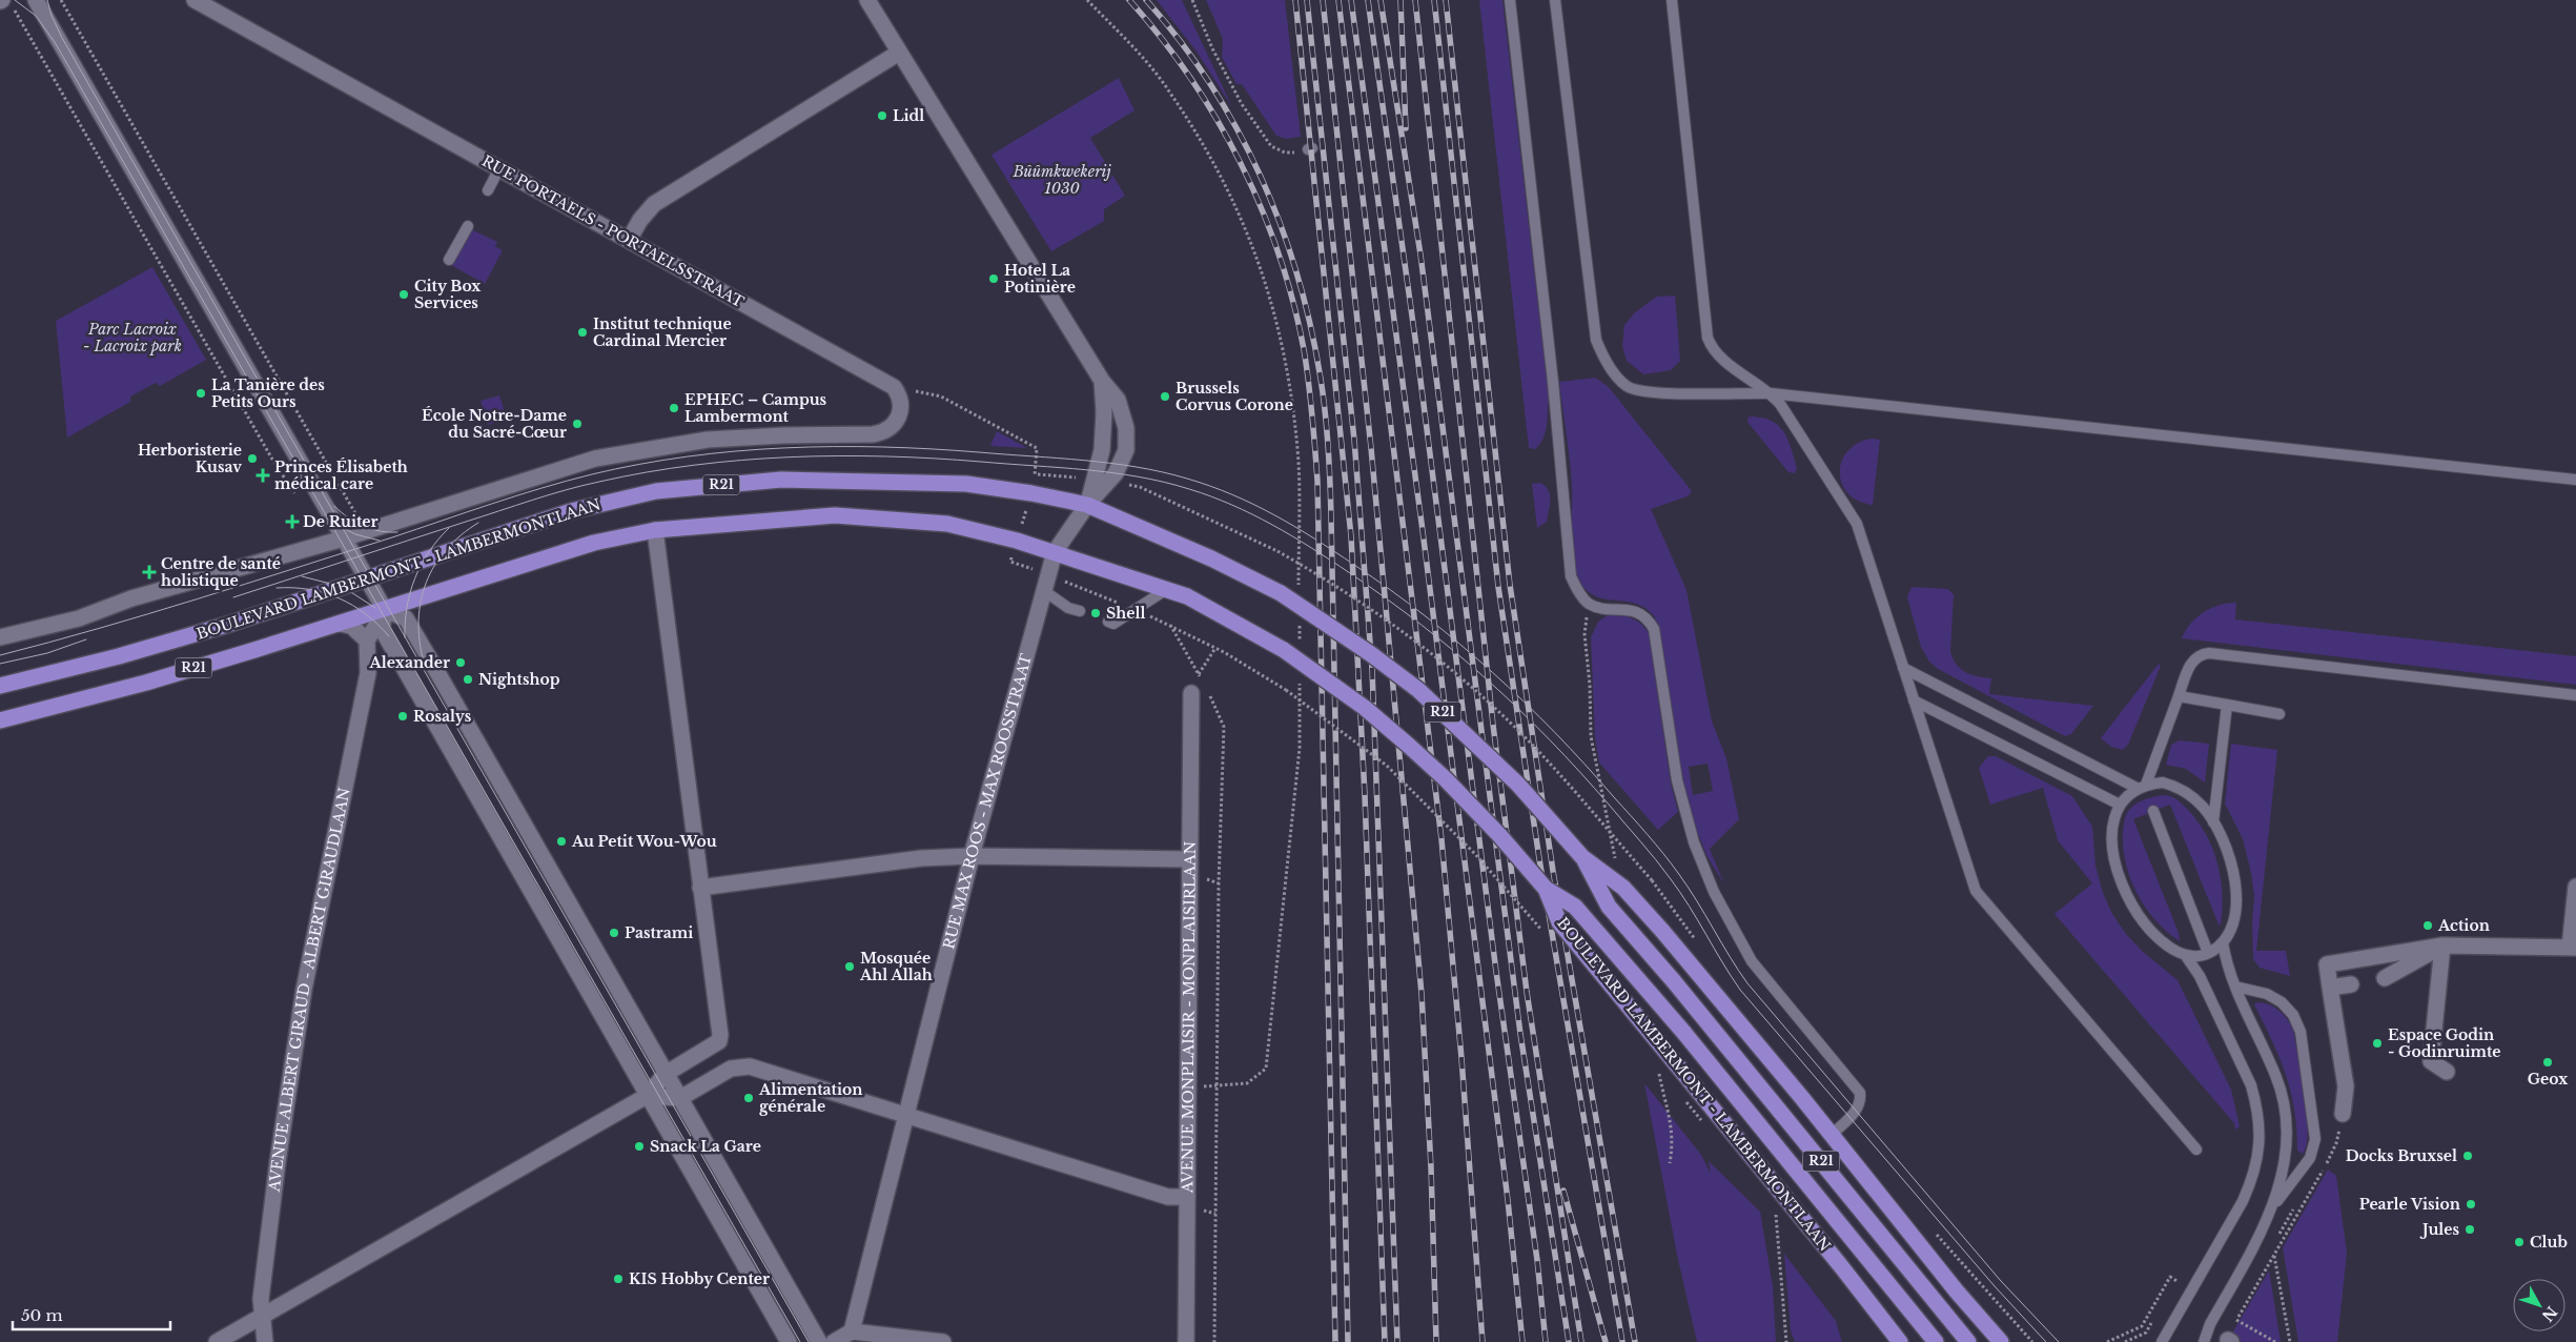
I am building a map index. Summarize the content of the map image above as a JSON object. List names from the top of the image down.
{
  "streets": {
    "main road": ["R21", "BOULEVARD LAMBERMONT - LAMBERMONTLAAN"],
    "street": [
      "RUE PORTAELS - PORTAELSSTRAAT",
      "RUE MAX ROOS - MAX ROOSSTRAAT",
      "AVENUE ALBERT GIRAUD - ALBERT GIRAUDLAAN",
      "AVENUE MONPLAISIR - MONPLAISIRLAAN"
    ]
  },
  "crossings": [
    ["R21", "BOULEVARD LAMBERMONT - LAMBERMONTLAAN"],
    ["BOULEVARD LAMBERMONT - LAMBERMONTLAAN", "RUE MAX ROOS - MAX ROOSSTRAAT"]
  ],
  "parks": ["Bûûmkwekerij 1030", "Parc Lacroix - Lacroix park"],
  "places": {
    "other": [
      "Lidl",
      "Hotel La Potinière",
      "City Box Services",
      "Institut technique Cardinal Mercier",
      "La Tanière des Petits Ours",
      "Brussels Corvus Corone",
      "EPHEC – Campus Lambermont",
      "École Notre-Dame du Sacré-Cœur",
      "Herboristerie Kusav",
      "Shell",
      "Alexander",
      "Nightshop",
      "Rosalys",
      "Au Petit Wou-Wou",
      "Action",
      "Pastrami",
      "Mosquée Ahl Allah",
      "Espace Godin - Godinruimte",
      "Geox",
      "Alimentation générale",
      "Snack La Gare",
      "Docks Bruxsel",
      "Pearle Vision",
      "Jules",
      "Club",
      "KIS Hobby Center"
    ],
    "health": ["Princes Élisabeth médical care", "De Ruiter", "Centre de santé holistique"]
  },
  "scale_bar": "50 m",
  "north": "bottom right"
}
